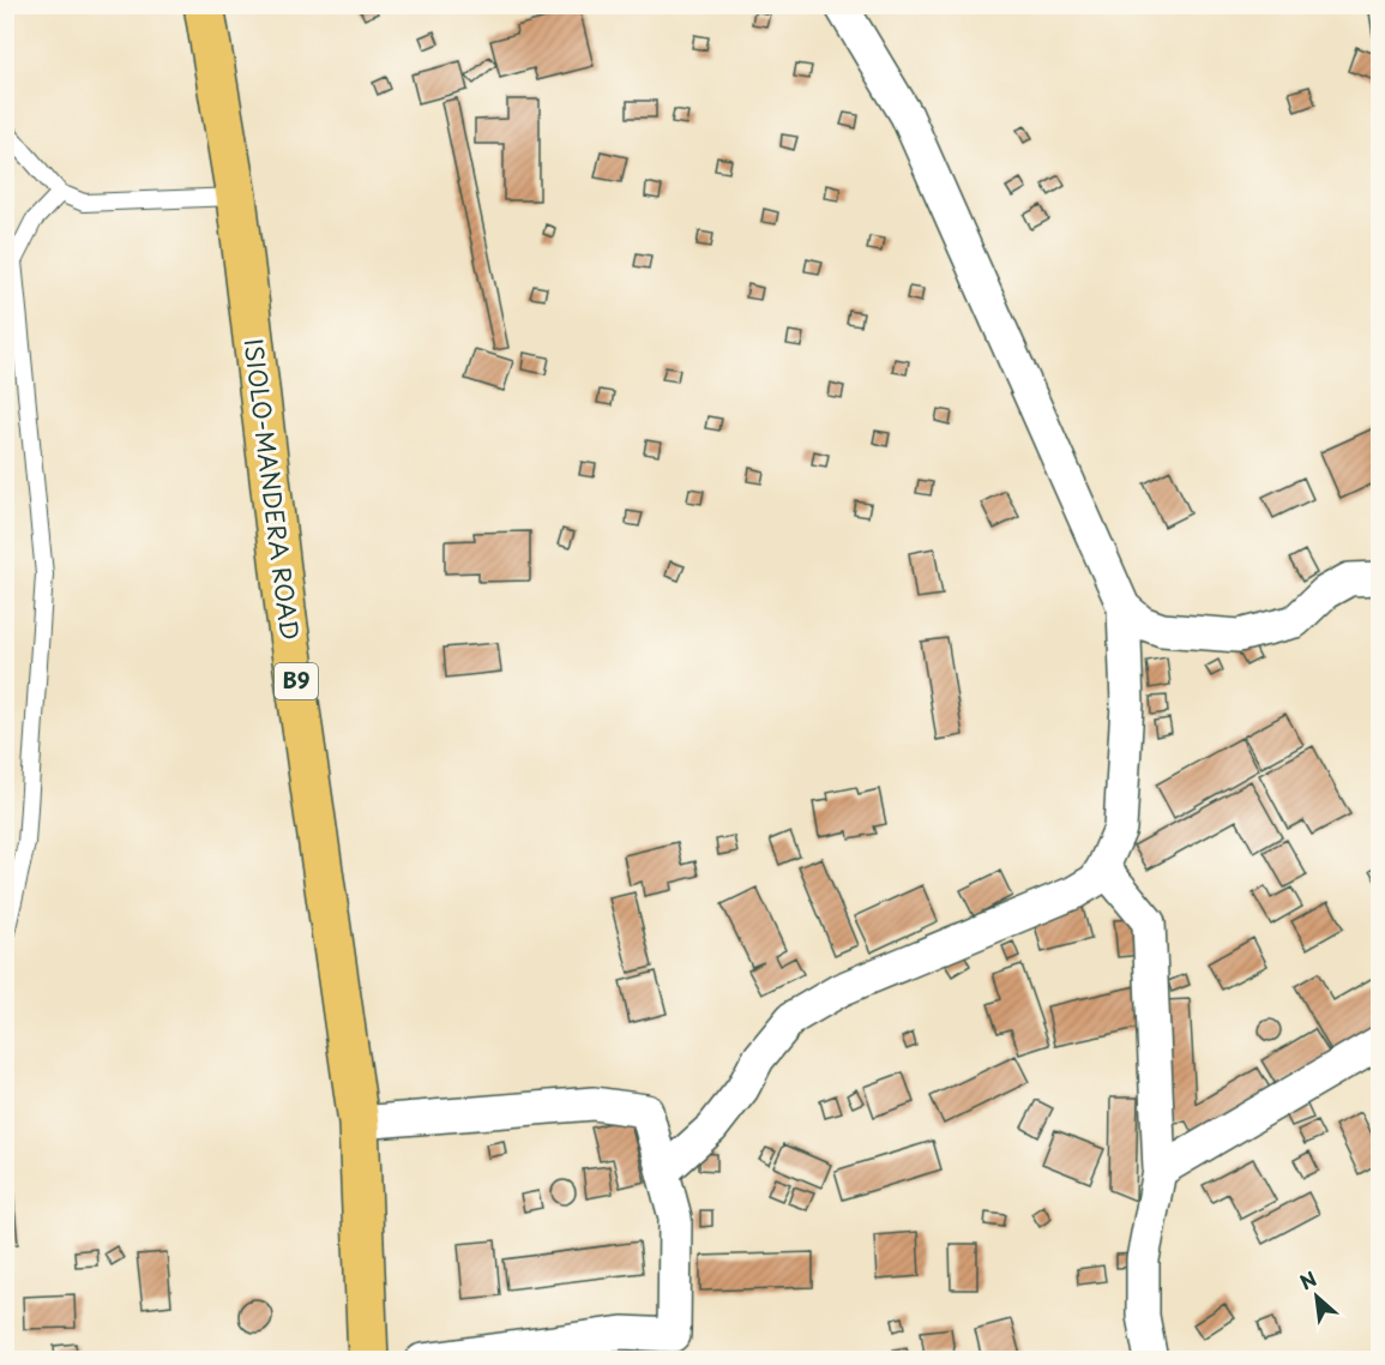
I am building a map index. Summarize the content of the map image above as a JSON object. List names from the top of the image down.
{
  "streets": {
    "highway": ["ISIOLO-MANDERA ROAD", "B9"]
  },
  "north": "top left"
}
